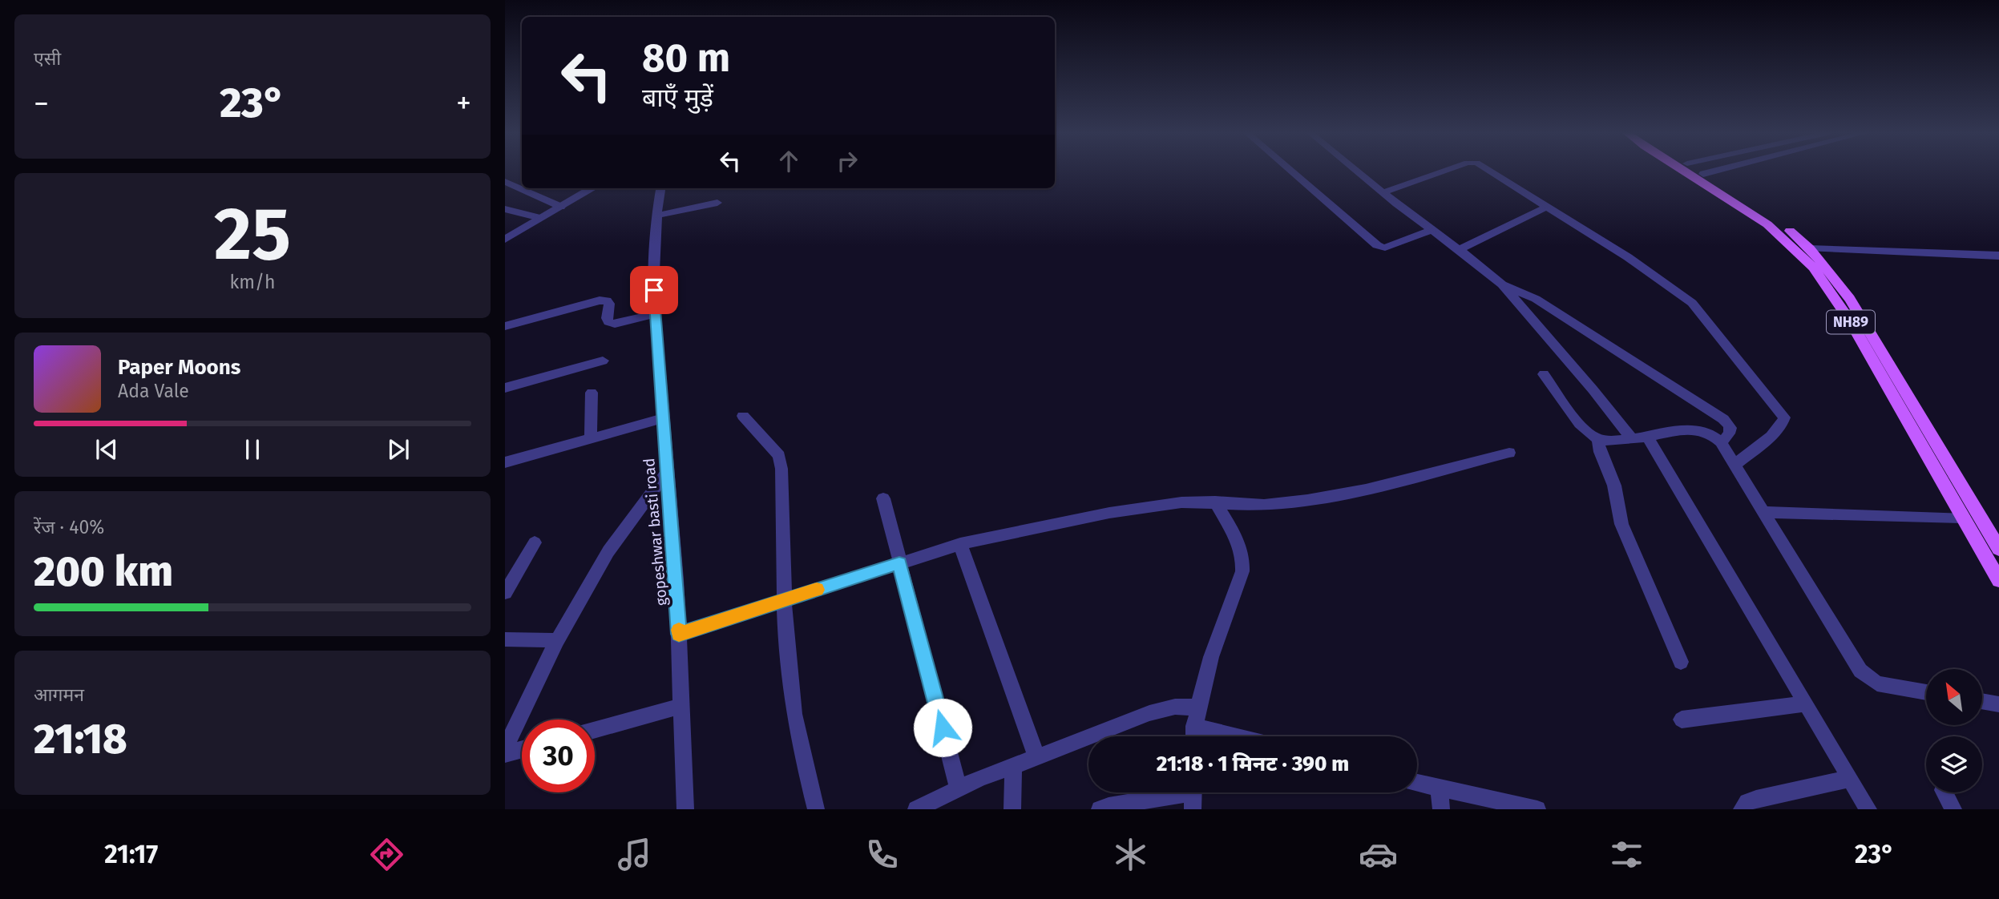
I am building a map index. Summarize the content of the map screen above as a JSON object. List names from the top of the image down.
{
  "streets": {
    "main road": ["NH89"],
    "street": ["gopeshwar basti road"]
  },
  "north": "top left",
  "page": {
    "tile": [
      "एसी",
      ["25", "km/h"],
      ["रेंज · 40%", "200 km"],
      ["आगमन", "21:18"]
    ],
    "turn": ["80 m", "बाएँ मुड़ें"],
    "heat": ["−", "23°", "+"],
    "song": ["Paper Moons", "Ada Vale"],
    "limit": "30",
    "trip": "21:18 · 1 मिनट · 390 m",
    "tabs": ["21:17", "23°"]
  }
}
